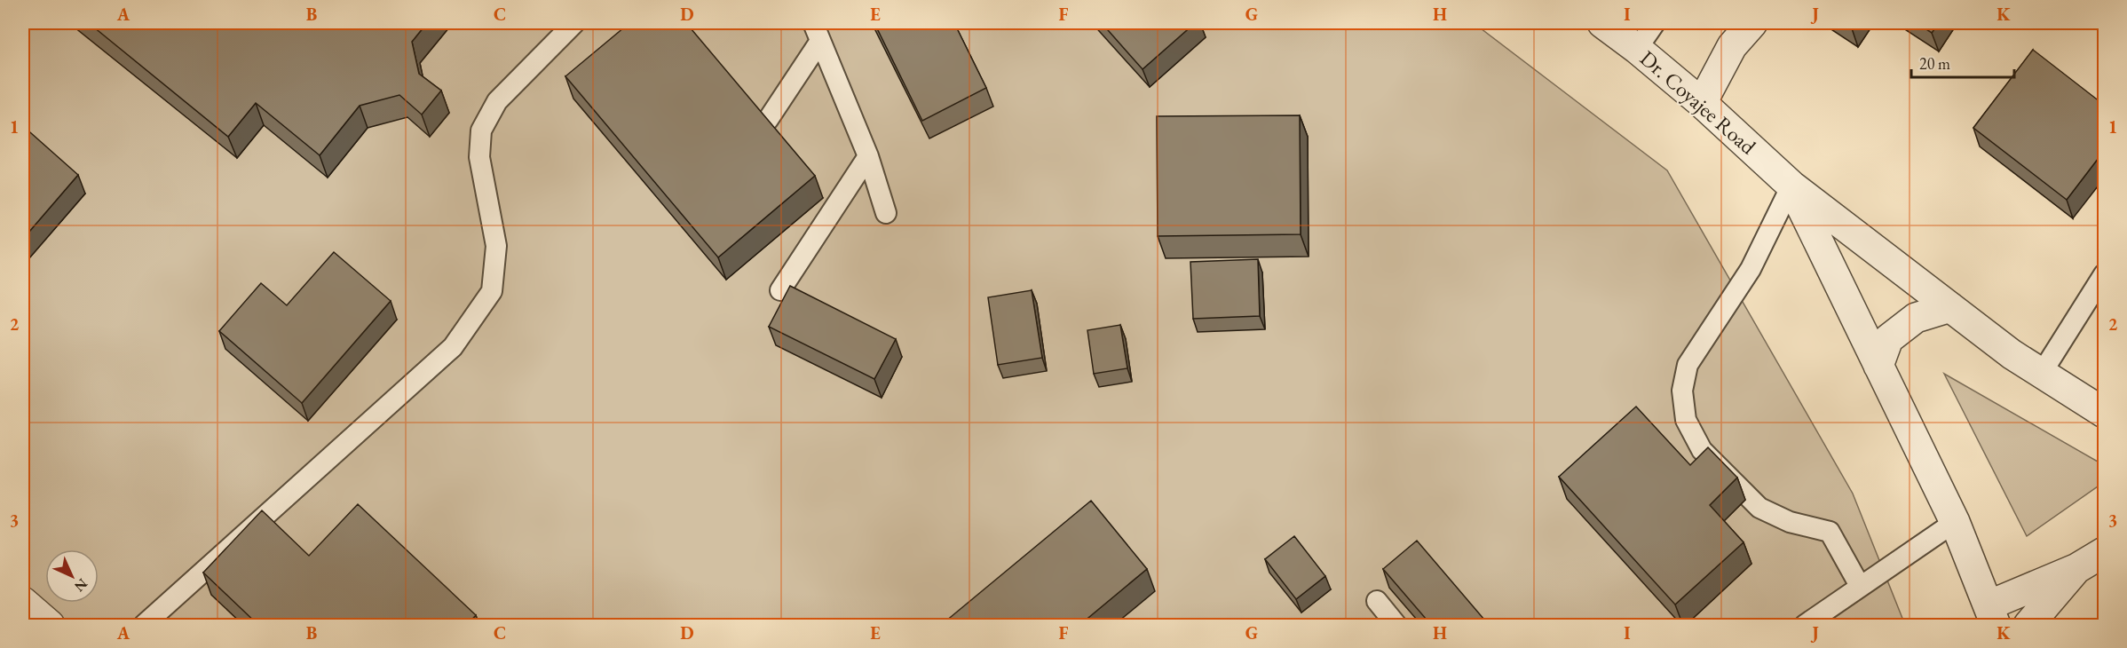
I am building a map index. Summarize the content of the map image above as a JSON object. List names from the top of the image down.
{
  "streets": {
    "street": ["Dr. Coyajee Road"]
  },
  "scale_bar": "20 m",
  "north": "bottom right",
  "grid": {
    "columns": [
      "A",
      "B",
      "C",
      "D",
      "E",
      "F",
      "G",
      "H",
      "I",
      "J",
      "K"
    ],
    "rows": ["1", "2", "3"]
  }
}
